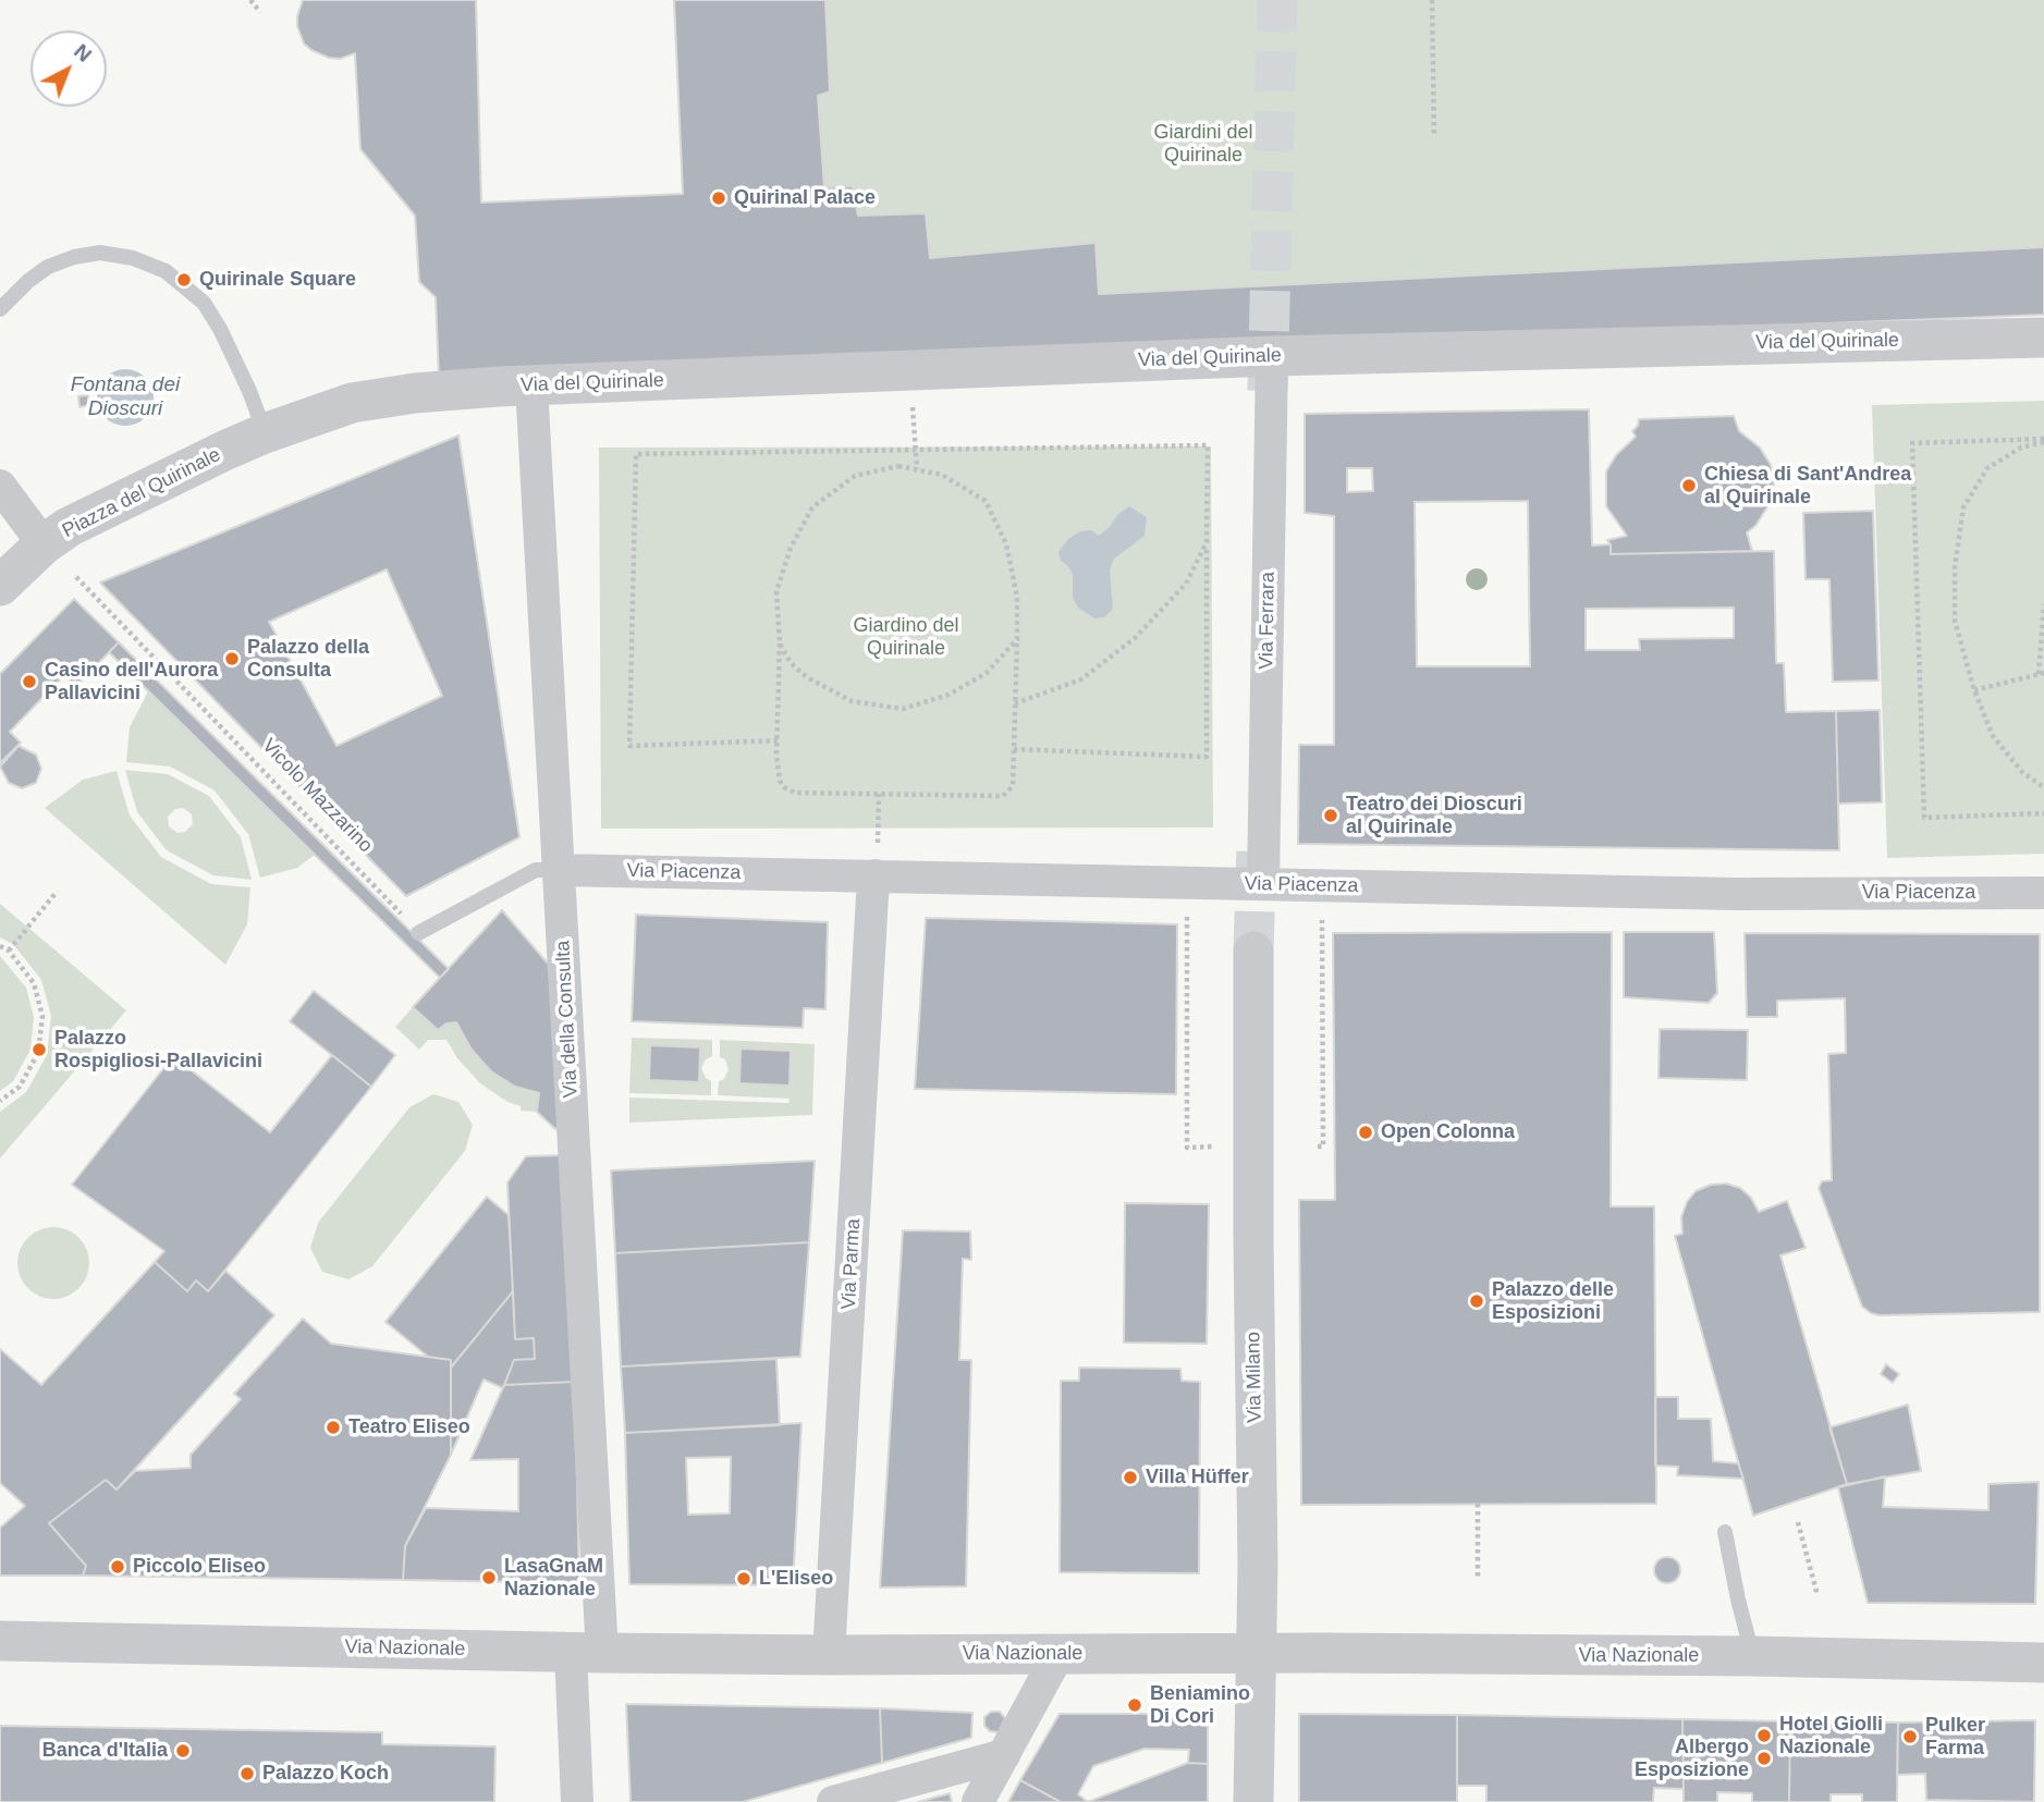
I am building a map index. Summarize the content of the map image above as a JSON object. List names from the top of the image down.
{
  "streets": {
    "street": [
      "Via del Quirinale",
      "Piazza del Quirinale",
      "Via Ferrara",
      "Via Piacenza",
      "Via della Consulta",
      "Via Parma",
      "Via Milano",
      "Via Nazionale"
    ],
    "path": ["Vicolo Mazzarino"]
  },
  "crossings": [
    ["Via del Quirinale", "Piazza del Quirinale"],
    ["Via del Quirinale", "Via Ferrara"],
    ["Via del Quirinale", "Via della Consulta"],
    ["Via Ferrara", "Via Piacenza"],
    ["Via Piacenza", "Via della Consulta"],
    ["Via Piacenza", "Via Parma"],
    ["Via della Consulta", "Via Nazionale"],
    ["Via Parma", "Via Nazionale"],
    ["Via Milano", "Via Nazionale"]
  ],
  "water": ["Fontana dei Dioscuri"],
  "parks": ["Giardini del Quirinale", "Giardino del Quirinale"],
  "places": [
    "Quirinal Palace",
    "Quirinale Square",
    "Chiesa di Sant'Andrea al Quirinale",
    "Palazzo della Consulta",
    "Casino dell'Aurora Pallavicini",
    "Teatro dei Dioscuri al Quirinale",
    "Palazzo Rospigliosi-Pallavicini",
    "Open Colonna",
    "Palazzo delle Esposizioni",
    "Teatro Eliseo",
    "Villa Hüffer",
    "Piccolo Eliseo",
    "LasaGnaM Nazionale",
    "L'Eliseo",
    "Beniamino Di Cori",
    "Hotel Giolli Nazionale",
    "Pulker Farma",
    "Banca d'Italia",
    "Albergo Esposizione",
    "Palazzo Koch"
  ],
  "north": "top right"
}
